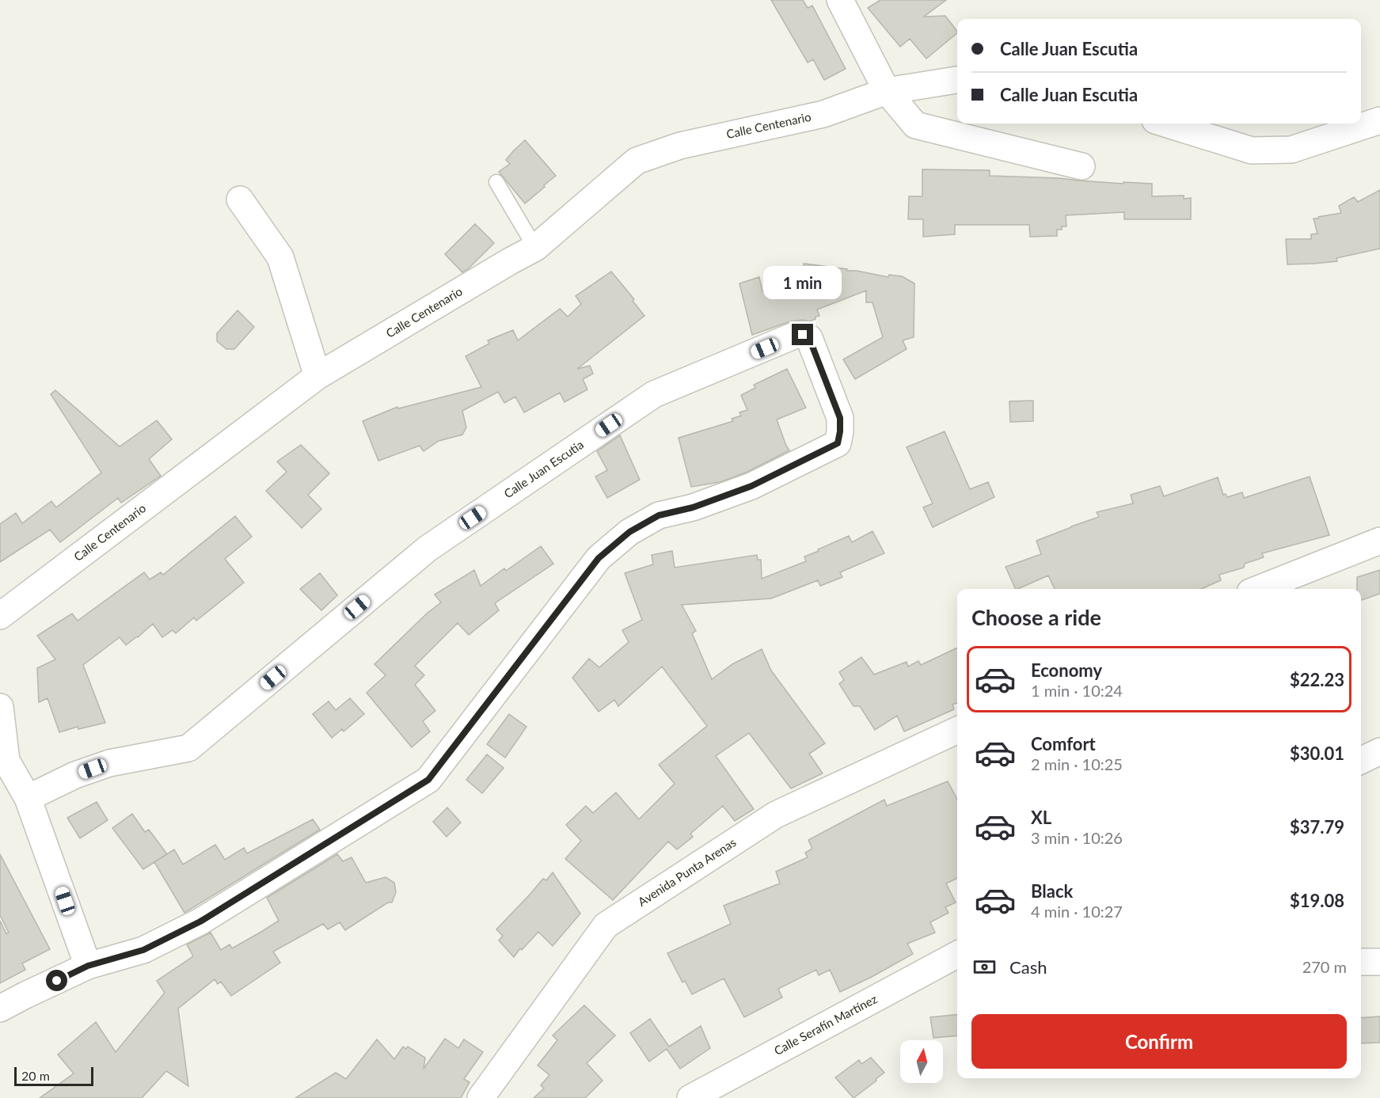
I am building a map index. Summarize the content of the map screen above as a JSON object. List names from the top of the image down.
{
  "streets": {
    "street": [
      "Calle Centenario",
      "Calle Juan Escutia",
      "Avenida Punta Arenas",
      "Calle Serafín Martínez"
    ]
  },
  "scale_bar": "20 m",
  "north": "top",
  "page": {
    "banner": ["Calle Juan Escutia", "Calle Juan Escutia"],
    "bubble": "1 min",
    "heading": "Choose a ride",
    "list": [
      {
        "name": "Economy",
        "note": "1 min · 10:24",
        "value": "$22.23"
      },
      {
        "name": "Comfort",
        "note": "2 min · 10:25",
        "value": "$30.01"
      },
      {
        "name": "XL",
        "note": "3 min · 10:26",
        "value": "$37.79"
      },
      {
        "name": "Black",
        "note": "4 min · 10:27",
        "value": "$19.08"
      }
    ],
    "pay": ["Cash", "270 m"],
    "buttons": "Confirm",
    "scale": "20 m"
  }
}
